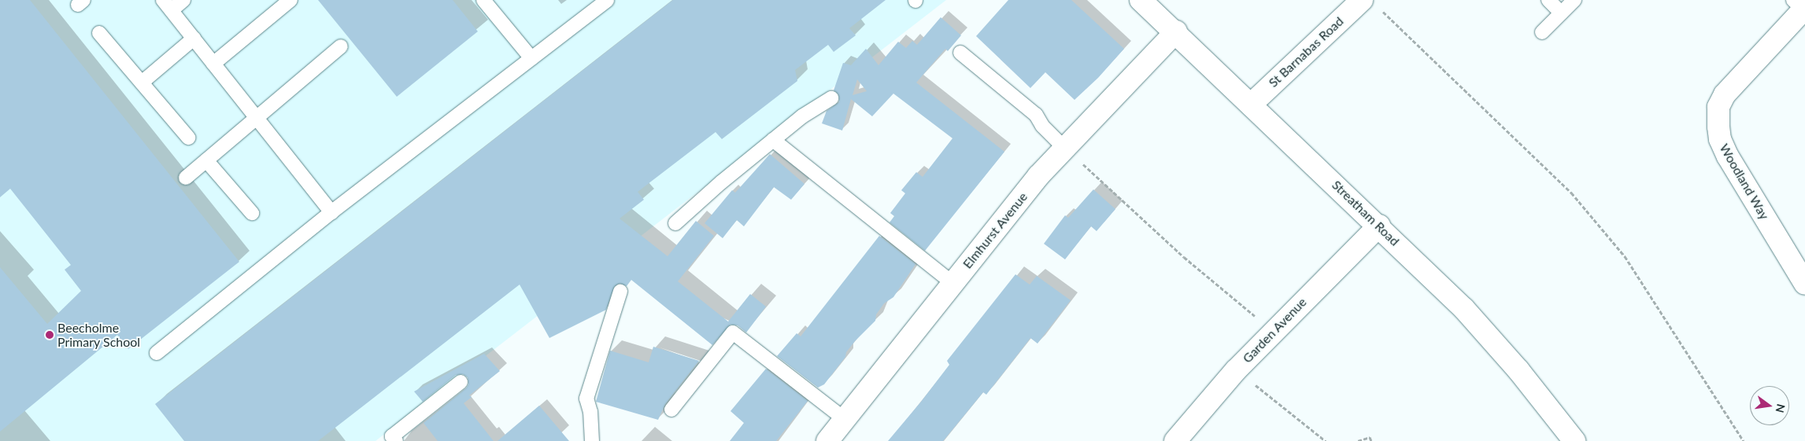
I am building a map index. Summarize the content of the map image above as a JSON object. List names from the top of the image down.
{
  "streets": {
    "street": [
      "St Barnabas Road",
      "Woodland Way",
      "Streatham Road",
      "Elmhurst Avenue",
      "Garden Avenue"
    ]
  },
  "crossings": [
    ["St Barnabas Road", "Streatham Road"],
    ["Streatham Road", "Elmhurst Avenue"],
    ["Streatham Road", "Garden Avenue"]
  ],
  "places": ["Beecholme Primary School"],
  "north": "right"
}
